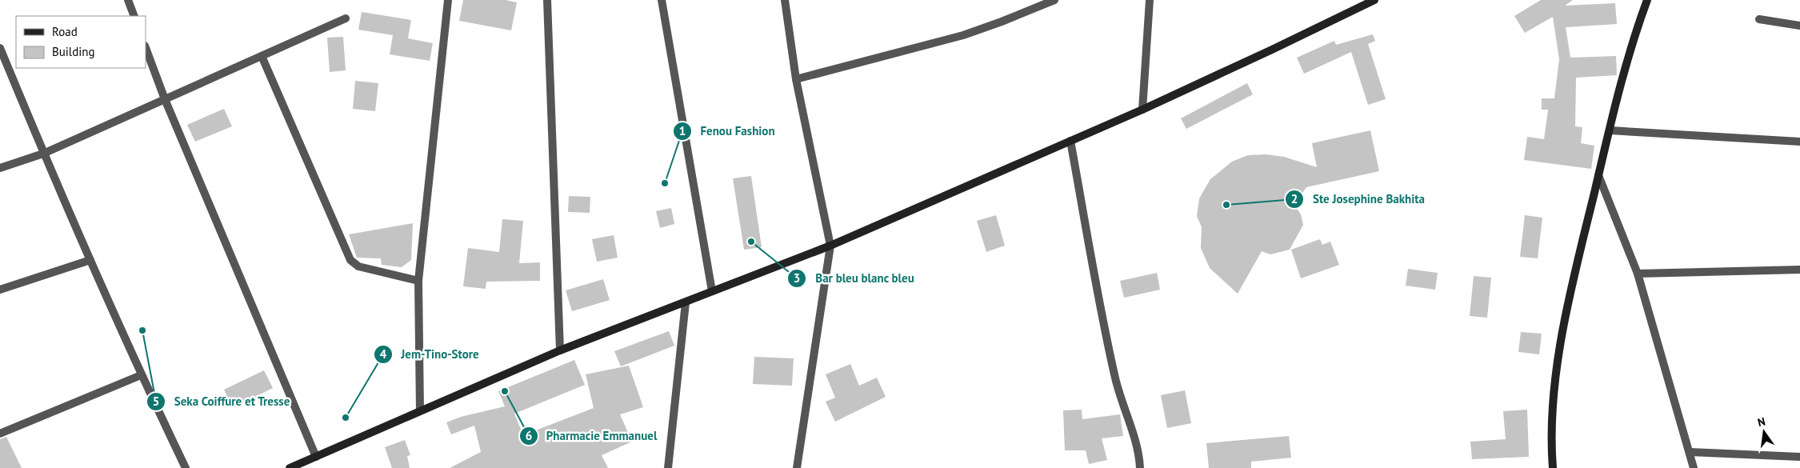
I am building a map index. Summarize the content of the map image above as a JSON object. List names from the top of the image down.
{
  "places": [
    "Fenou Fashion",
    "Ste Josephine Bakhita",
    "Bar bleu blanc bleu",
    "Seka Coiffure et Tresse",
    "Pharmacie Emmanuel",
    "Jem-Tino-Store"
  ],
  "legend": ["Road", "Building"],
  "north": "top"
}
